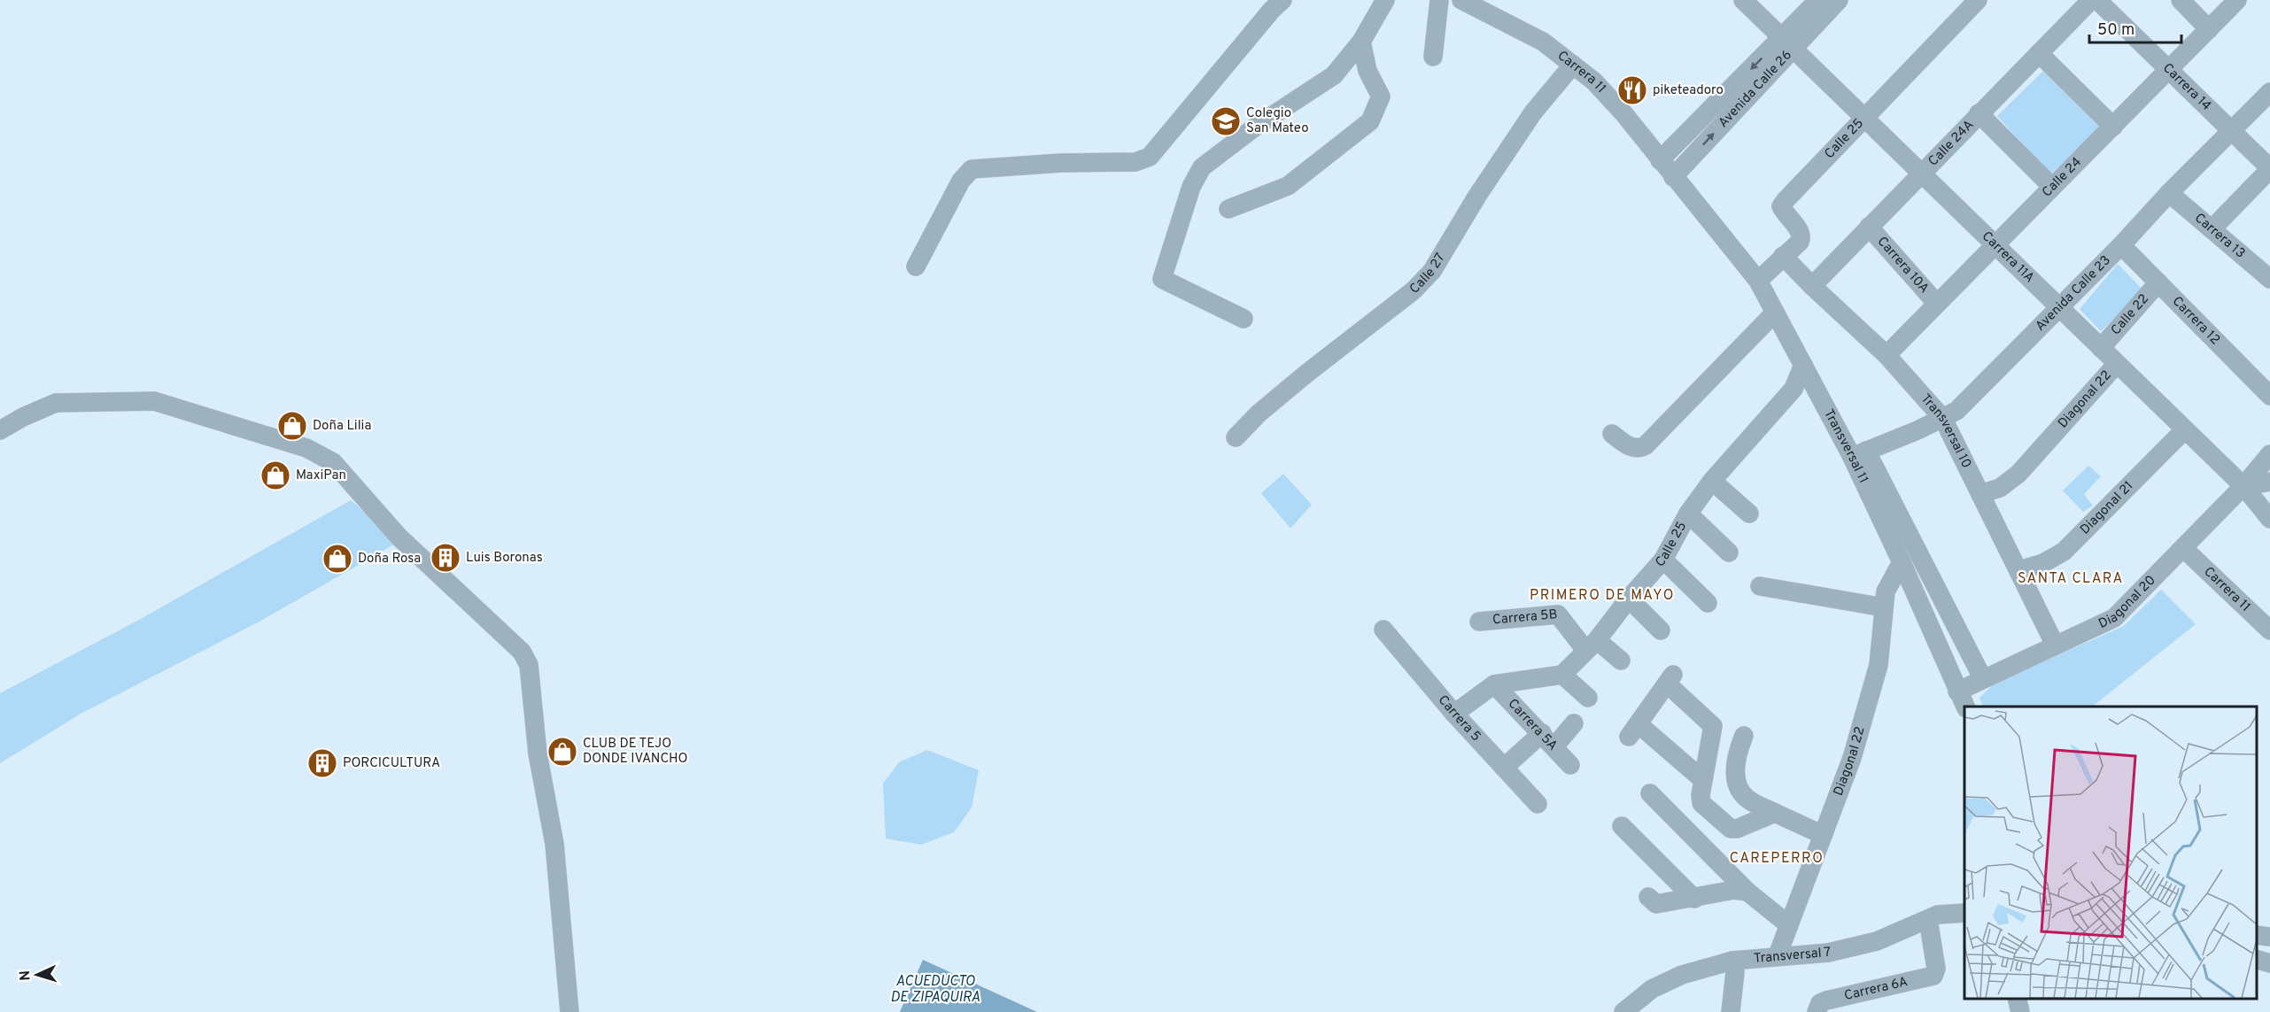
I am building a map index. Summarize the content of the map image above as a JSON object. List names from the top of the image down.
{
  "streets": {
    "street": [
      "Carrera 11",
      "Carrera 14",
      "Avenida Calle 26",
      "Calle 25",
      "Calle 24A",
      "Calle 24",
      "Carrera 13",
      "Carrera 11A",
      "Carrera 10A",
      "Calle 27",
      "Avenida Calle 23",
      "Calle 22",
      "Carrera 12",
      "Diagonal 22",
      "Transversal 10",
      "Transversal 11",
      "Diagonal 21",
      "Diagonal 20",
      "Carrera 5B",
      "Carrera 5",
      "Carrera 5A",
      "Transversal 7",
      "Carrera 6A"
    ]
  },
  "crossings": [
    ["Carrera 11", "Avenida Calle 26"],
    ["Carrera 11", "Calle 27"],
    ["Carrera 11", "Transversal 11"],
    ["Carrera 11", "Diagonal 20"],
    ["Carrera 14", "Calle 24"],
    ["Carrera 14", "Avenida Calle 23"],
    ["Avenida Calle 26", "Carrera 11A"],
    ["Calle 25", "Carrera 11A"],
    ["Calle 25", "Transversal 10"],
    ["Calle 25", "Transversal 11"],
    ["Calle 25", "Carrera 5B"],
    ["Calle 24A", "Carrera 11A"],
    ["Calle 24A", "Carrera 10A"],
    ["Calle 24A", "Transversal 10"],
    ["Calle 24", "Carrera 11A"],
    ["Calle 24", "Carrera 10A"],
    ["Calle 24", "Transversal 10"],
    ["Carrera 13", "Avenida Calle 23"],
    ["Carrera 11A", "Avenida Calle 23"],
    ["Carrera 11A", "Calle 22"],
    ["Carrera 11A", "Diagonal 22"],
    ["Carrera 11A", "Diagonal 21"],
    ["Carrera 11A", "Diagonal 20"],
    ["Avenida Calle 23", "Carrera 12"],
    ["Avenida Calle 23", "Transversal 10"],
    ["Avenida Calle 23", "Transversal 11"],
    ["Calle 22", "Carrera 12"],
    ["Diagonal 22", "Transversal 10"],
    ["Diagonal 22", "Transversal 11"],
    ["Diagonal 22", "Transversal 7"],
    ["Transversal 10", "Diagonal 21"],
    ["Transversal 10", "Diagonal 20"],
    ["Transversal 11", "Diagonal 20"],
    ["Transversal 7", "Carrera 6A"]
  ],
  "districts": ["SANTA CLARA", "PRIMERO DE MAYO", "CAREPERRO"],
  "water": ["ACUEDUCTO DE ZIPAQUIRA"],
  "places": {
    "restaurant": ["piketeadoro"],
    "school or university": ["Colegio San Mateo"],
    "shop": [
      "Doña Lilia",
      "MaxiPan",
      "Doña Rosa",
      "CLUB DE TEJO DONDE IVANCHO"
    ],
    "building": ["Luis Boronas", "PORCICULTURA"]
  },
  "scale_bar": "50 m",
  "north": "left"
}
